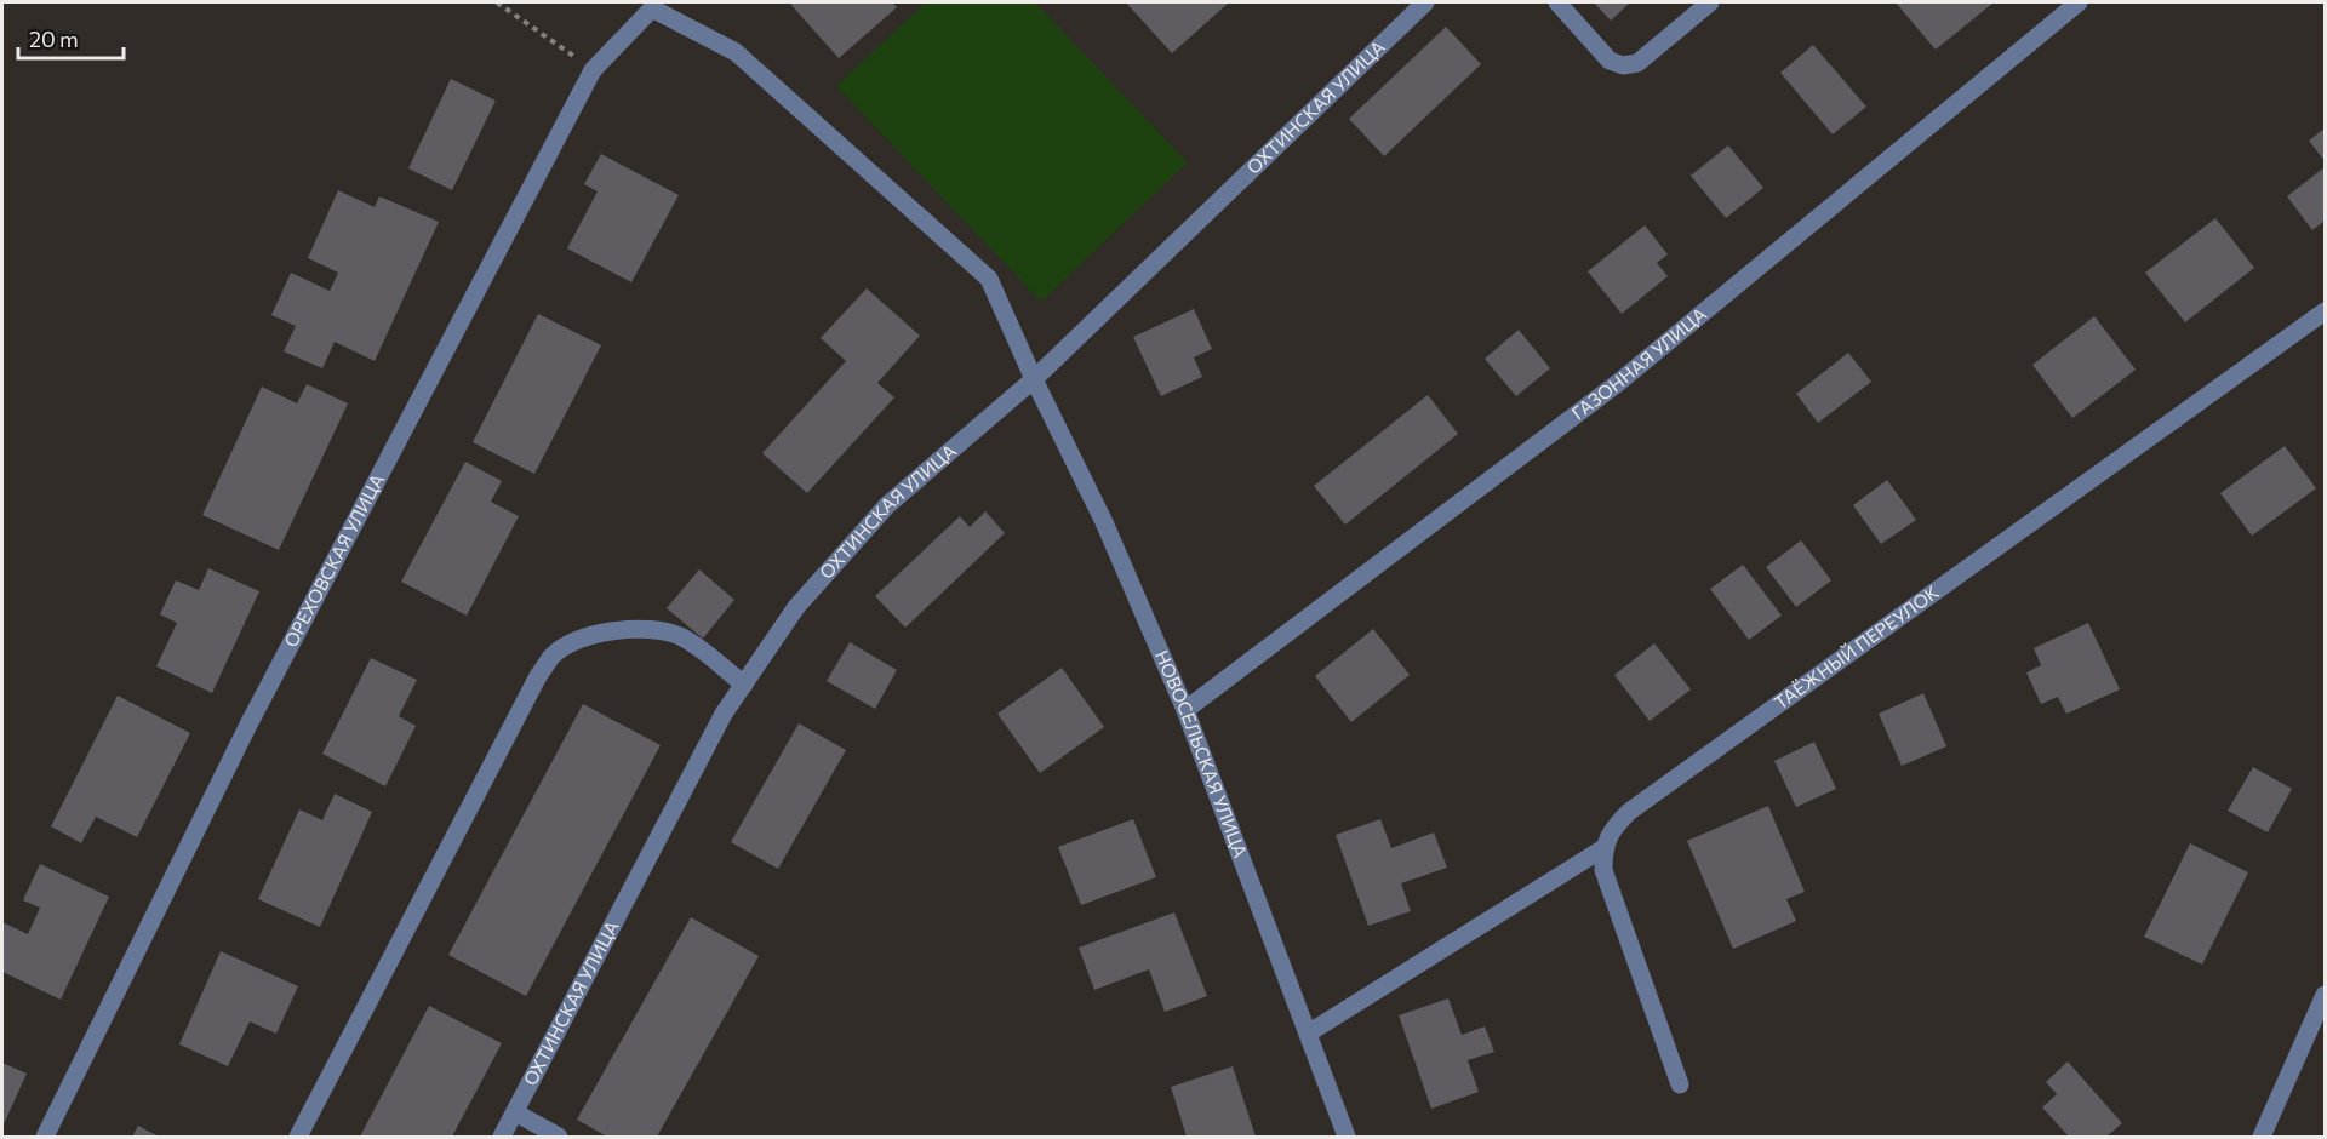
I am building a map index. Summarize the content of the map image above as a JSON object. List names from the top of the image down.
{
  "streets": {
    "street": [
      "ОХТИНСКАЯ УЛИЦА",
      "ГАЗОННАЯ УЛИЦА",
      "ОРЕХОВСКАЯ УЛИЦА",
      "ТАЁЖНЫЙ ПЕРЕУЛОК",
      "НОВОСЕЛЬСКАЯ УЛИЦА"
    ]
  },
  "crossings": [
    ["ОХТИНСКАЯ УЛИЦА", "НОВОСЕЛЬСКАЯ УЛИЦА"],
    ["ГАЗОННАЯ УЛИЦА", "НОВОСЕЛЬСКАЯ УЛИЦА"],
    ["ОРЕХОВСКАЯ УЛИЦА", "НОВОСЕЛЬСКАЯ УЛИЦА"]
  ],
  "scale_bar": "20 m"
}
